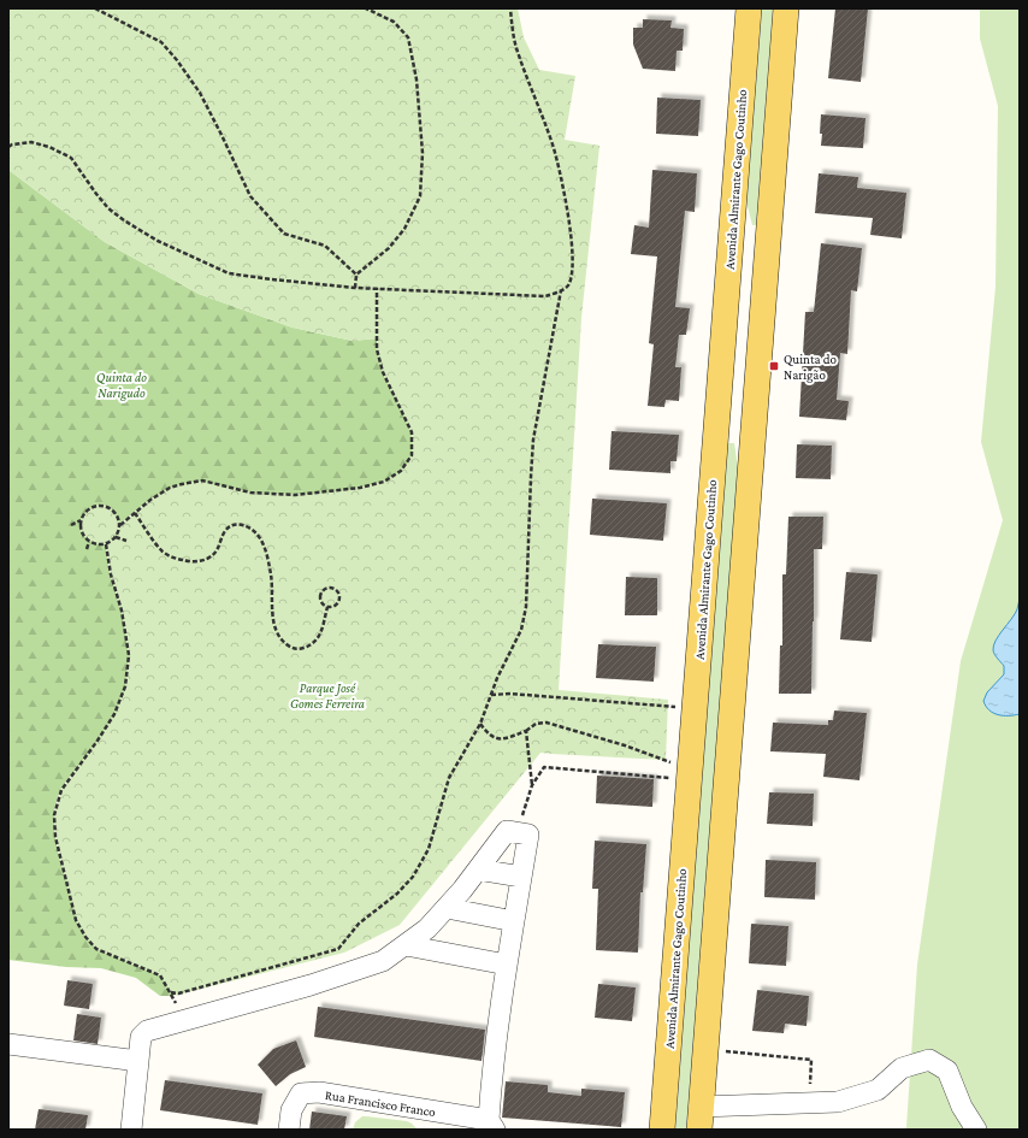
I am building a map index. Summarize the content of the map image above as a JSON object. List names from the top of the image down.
{
  "streets": {
    "main road": ["Avenida Almirante Gago Coutinho"],
    "street": ["Rua Francisco Franco"]
  },
  "parks": ["Quinta do Narigudo", "Parque José Gomes Ferreira"],
  "places": {
    "transit": ["Quinta do Narigão"]
  }
}
